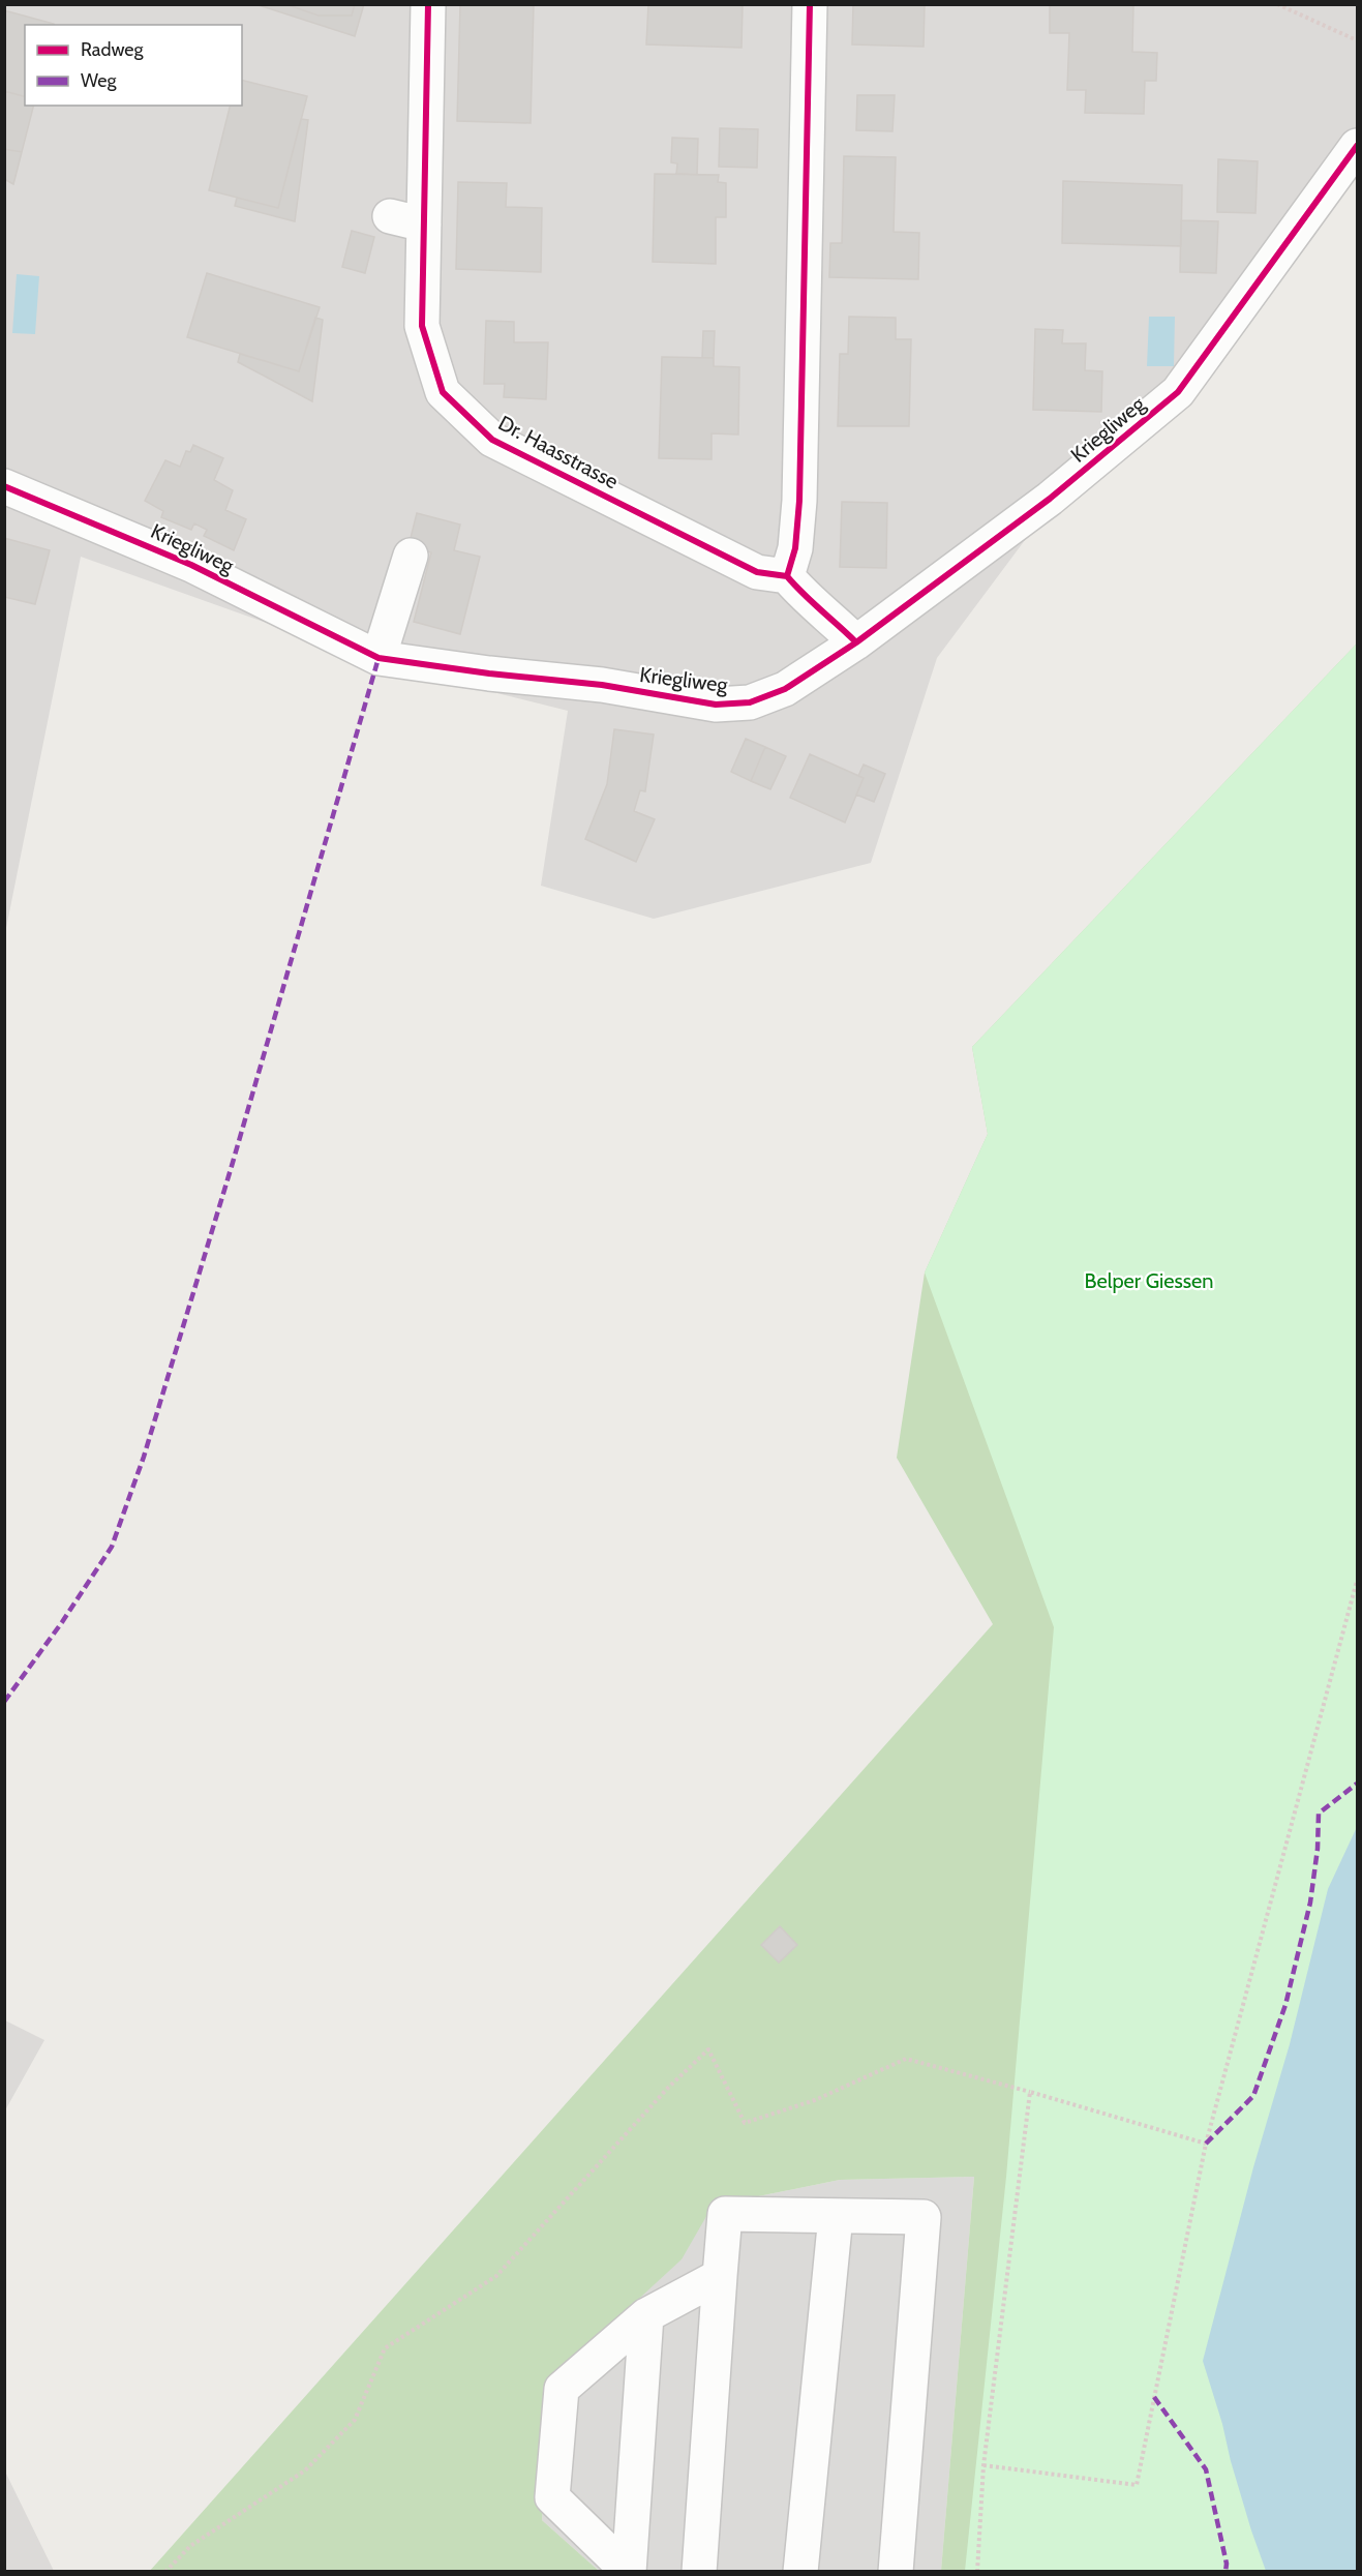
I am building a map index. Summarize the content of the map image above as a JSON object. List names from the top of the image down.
{
  "streets": {
    "street": ["Kriegliweg", "Dr. Haasstrasse"]
  },
  "parks": ["Belper Giessen"],
  "legend": ["Radweg", "Weg"]
}
